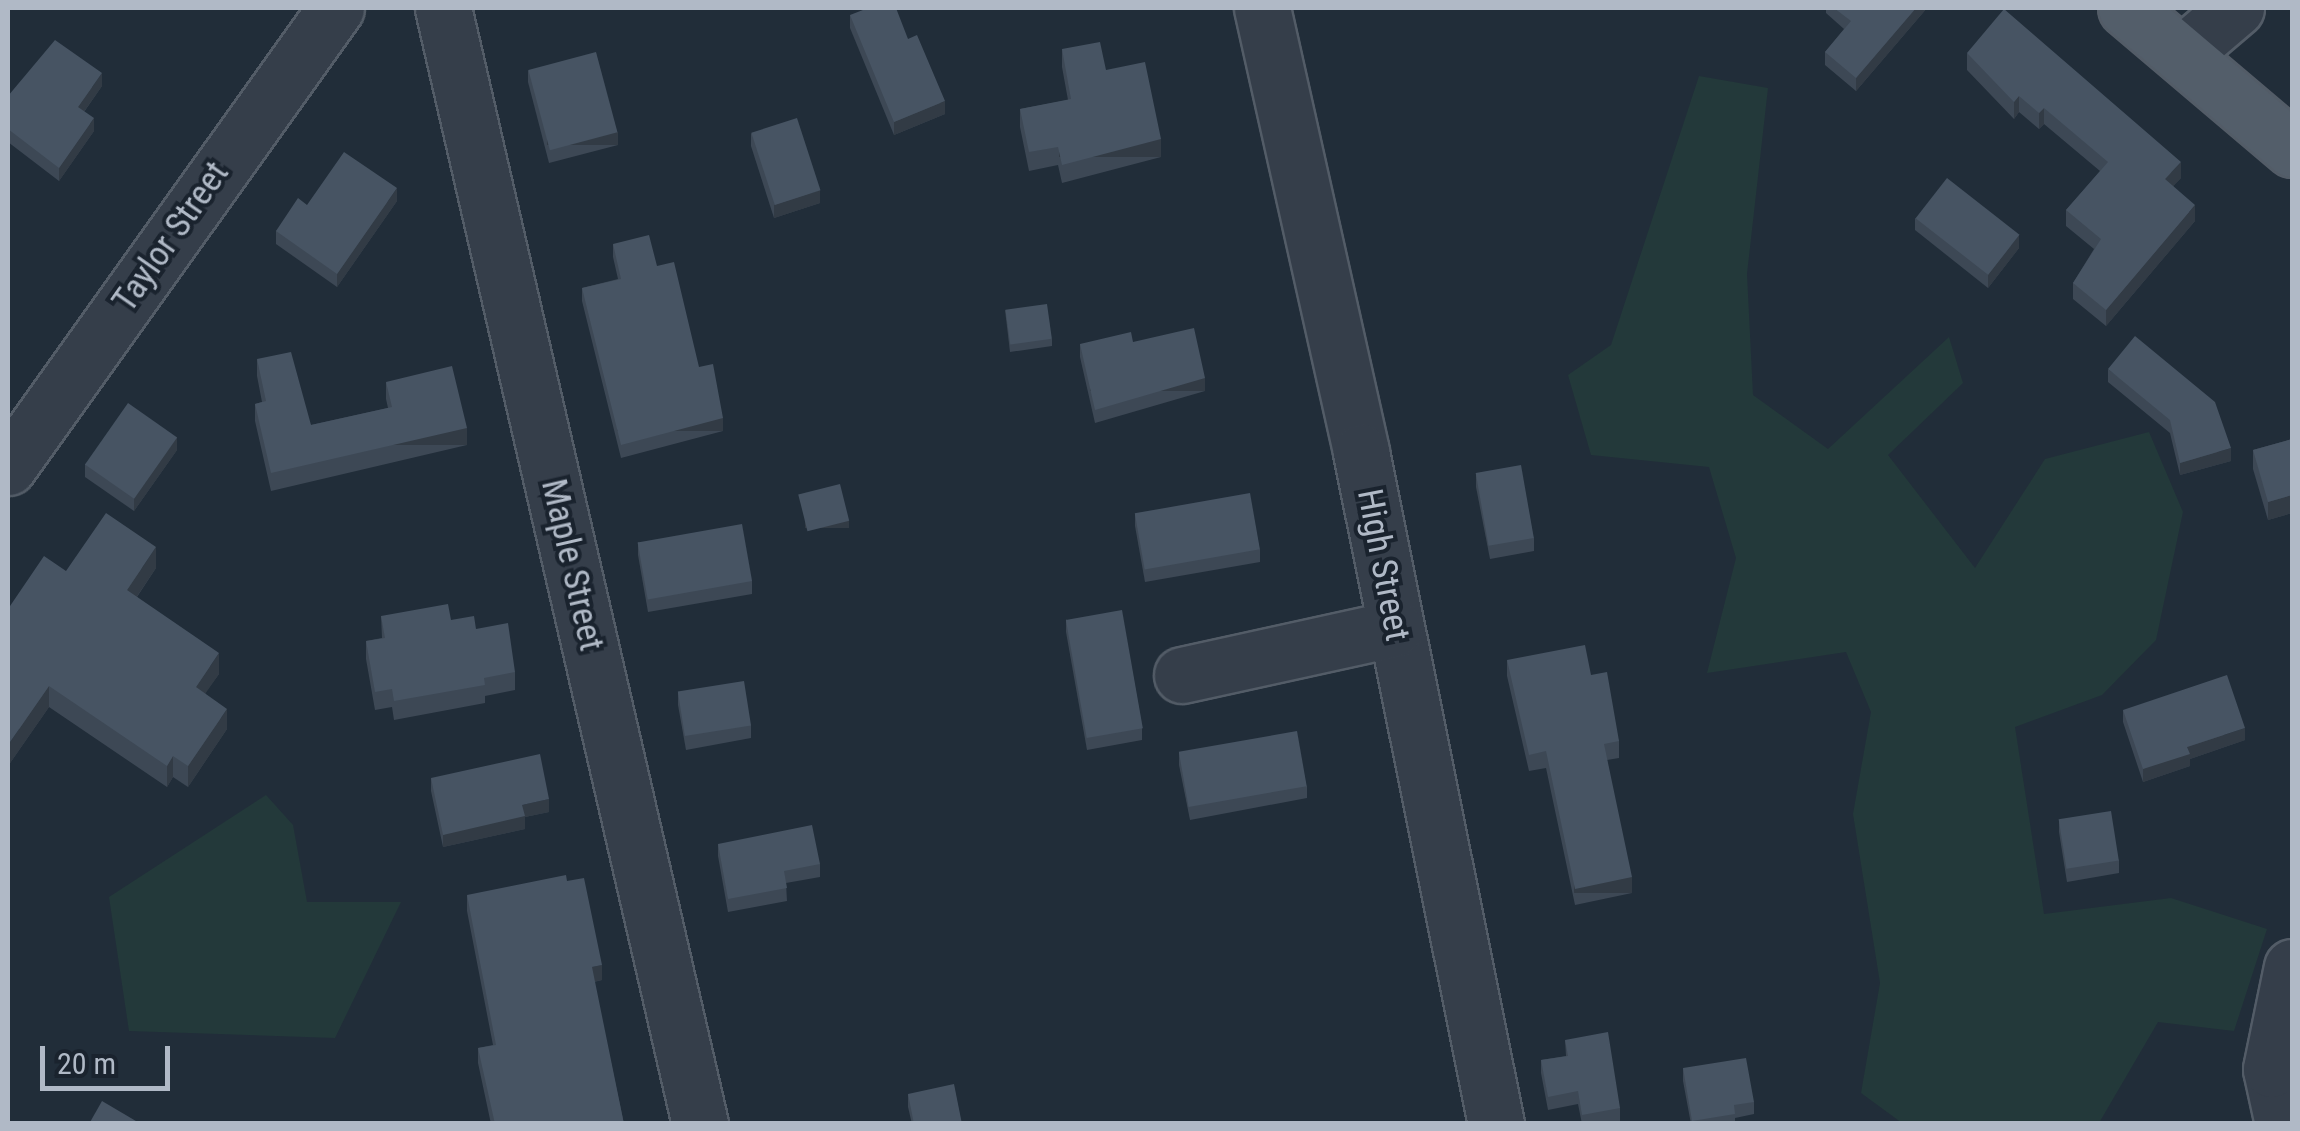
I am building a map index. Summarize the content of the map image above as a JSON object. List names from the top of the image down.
{
  "streets": {
    "street": ["Taylor Street", "Maple Street", "High Street"]
  },
  "scale_bar": "20 m"
}
